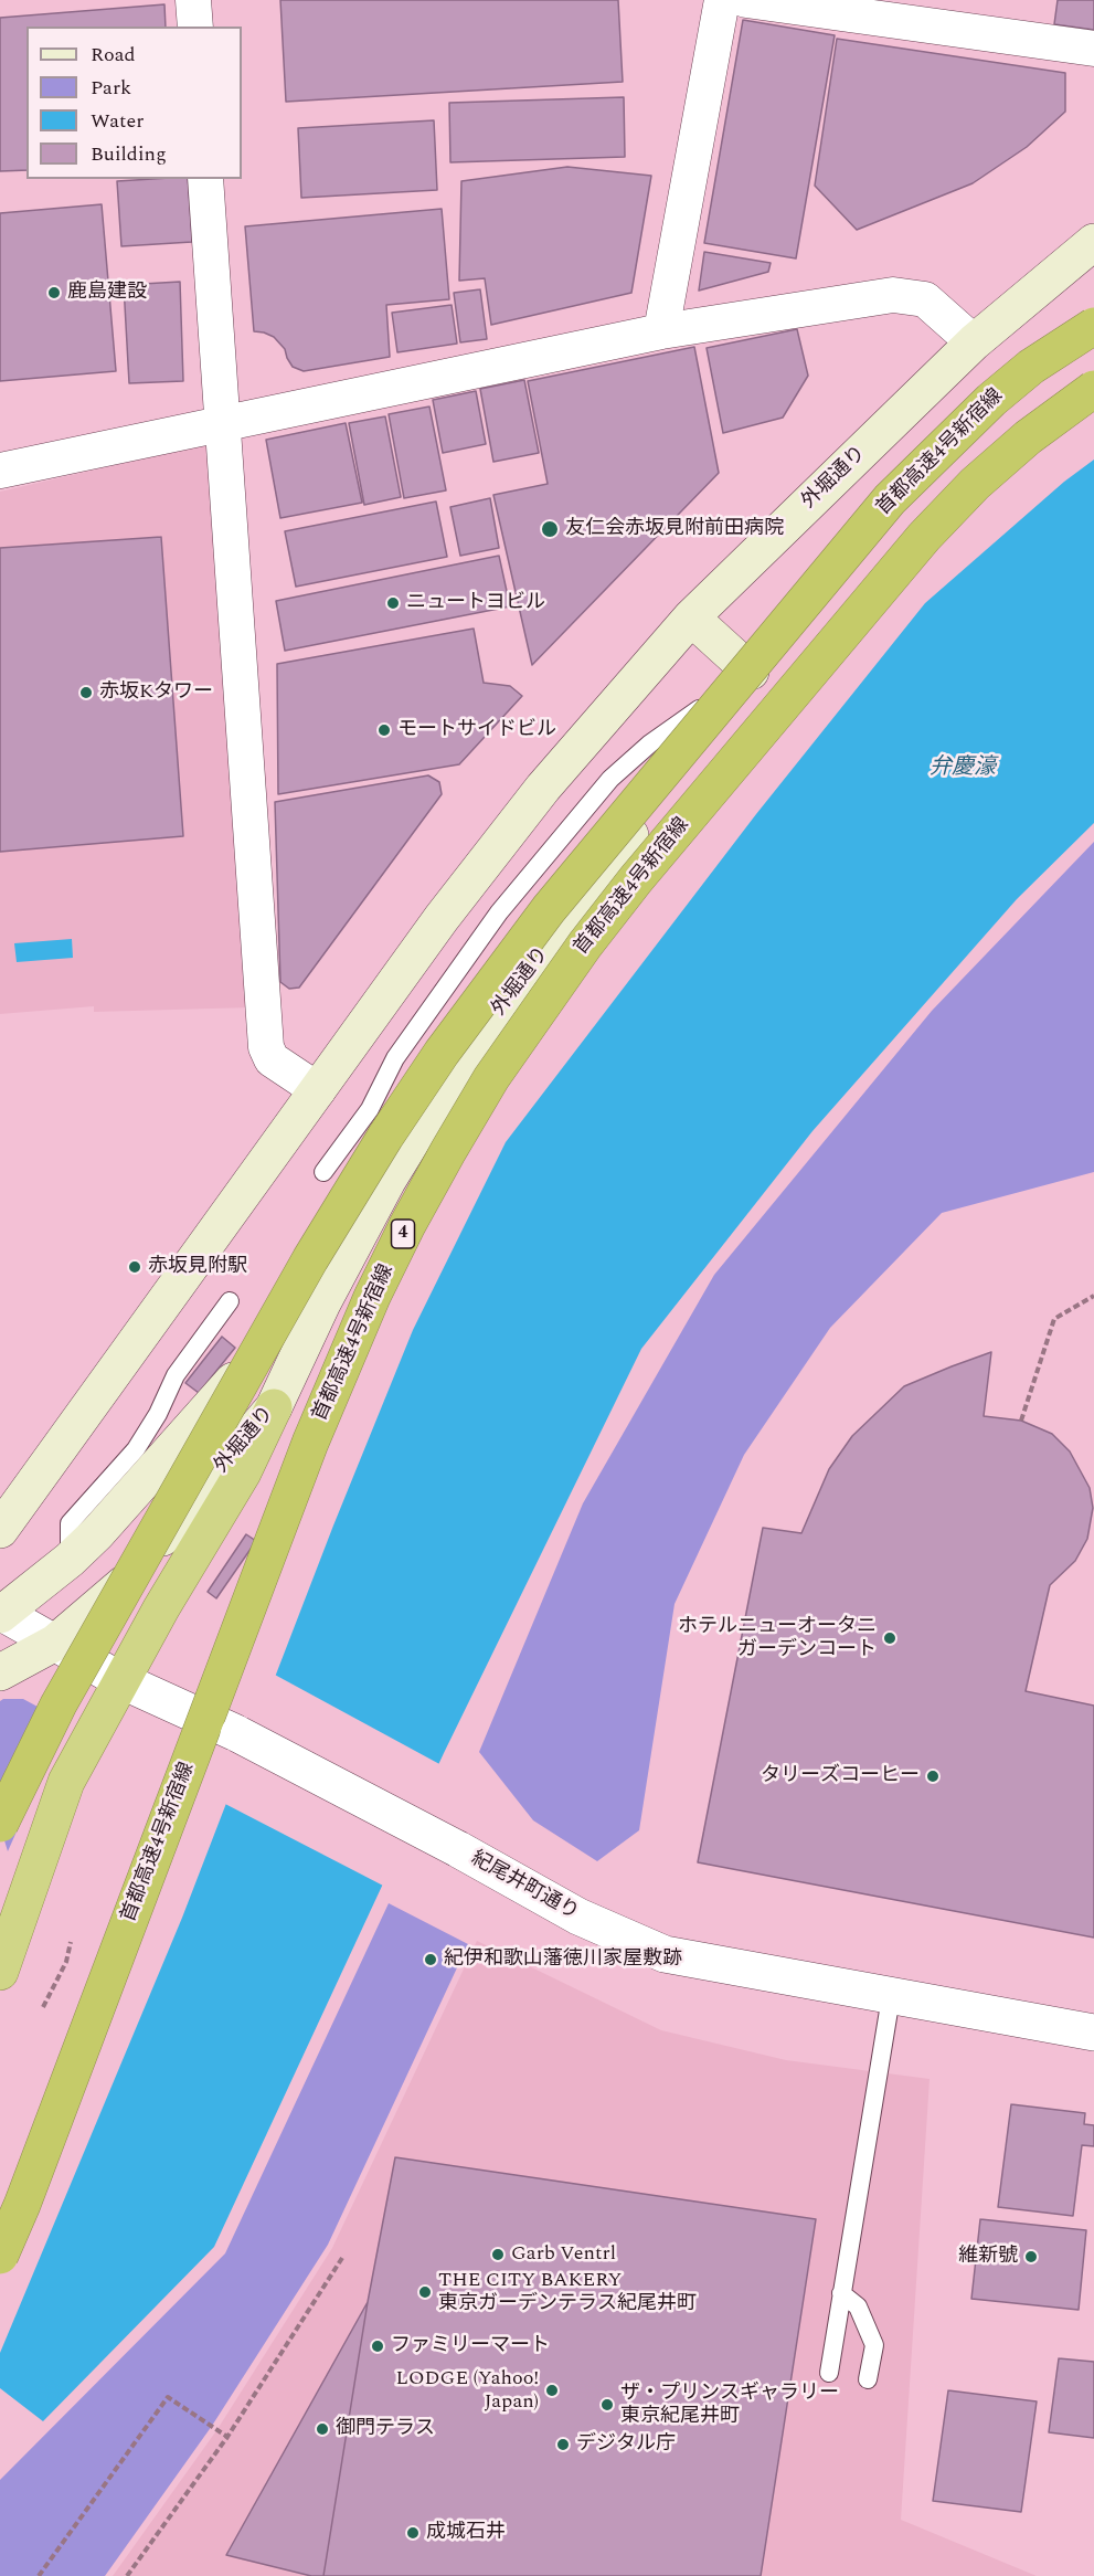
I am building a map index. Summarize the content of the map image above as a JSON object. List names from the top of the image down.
{
  "streets": {
    "highway": ["首都高速4号新宿線", "4"],
    "main road": ["外堀通り"],
    "street": ["紀尾井町通り"]
  },
  "crossings": [
    ["首都高速4号新宿線", "外堀通り"],
    ["外堀通り", "紀尾井町通り"]
  ],
  "water": ["弁慶濠"],
  "places": [
    "鹿島建設",
    "友仁会赤坂見附前田病院",
    "ニュートヨビル",
    "赤坂Kタワー",
    "モートサイドビル",
    "赤坂見附駅",
    "ホテルニューオータニ ガーデンコート",
    "タリーズコーヒー",
    "紀伊和歌山藩徳川家屋敷跡",
    "Garb Ventrl",
    "維新號",
    "THE CITY BAKERY 東京ガーデンテラス紀尾井町",
    "ファミリーマート",
    "LODGE (Yahoo! Japan)",
    "ザ・プリンスギャラリー 東京紀尾井町",
    "御門テラス",
    "デジタル庁",
    "成城石井"
  ],
  "legend": [
    "Road",
    "Park",
    "Water",
    "Building"
  ]
}
